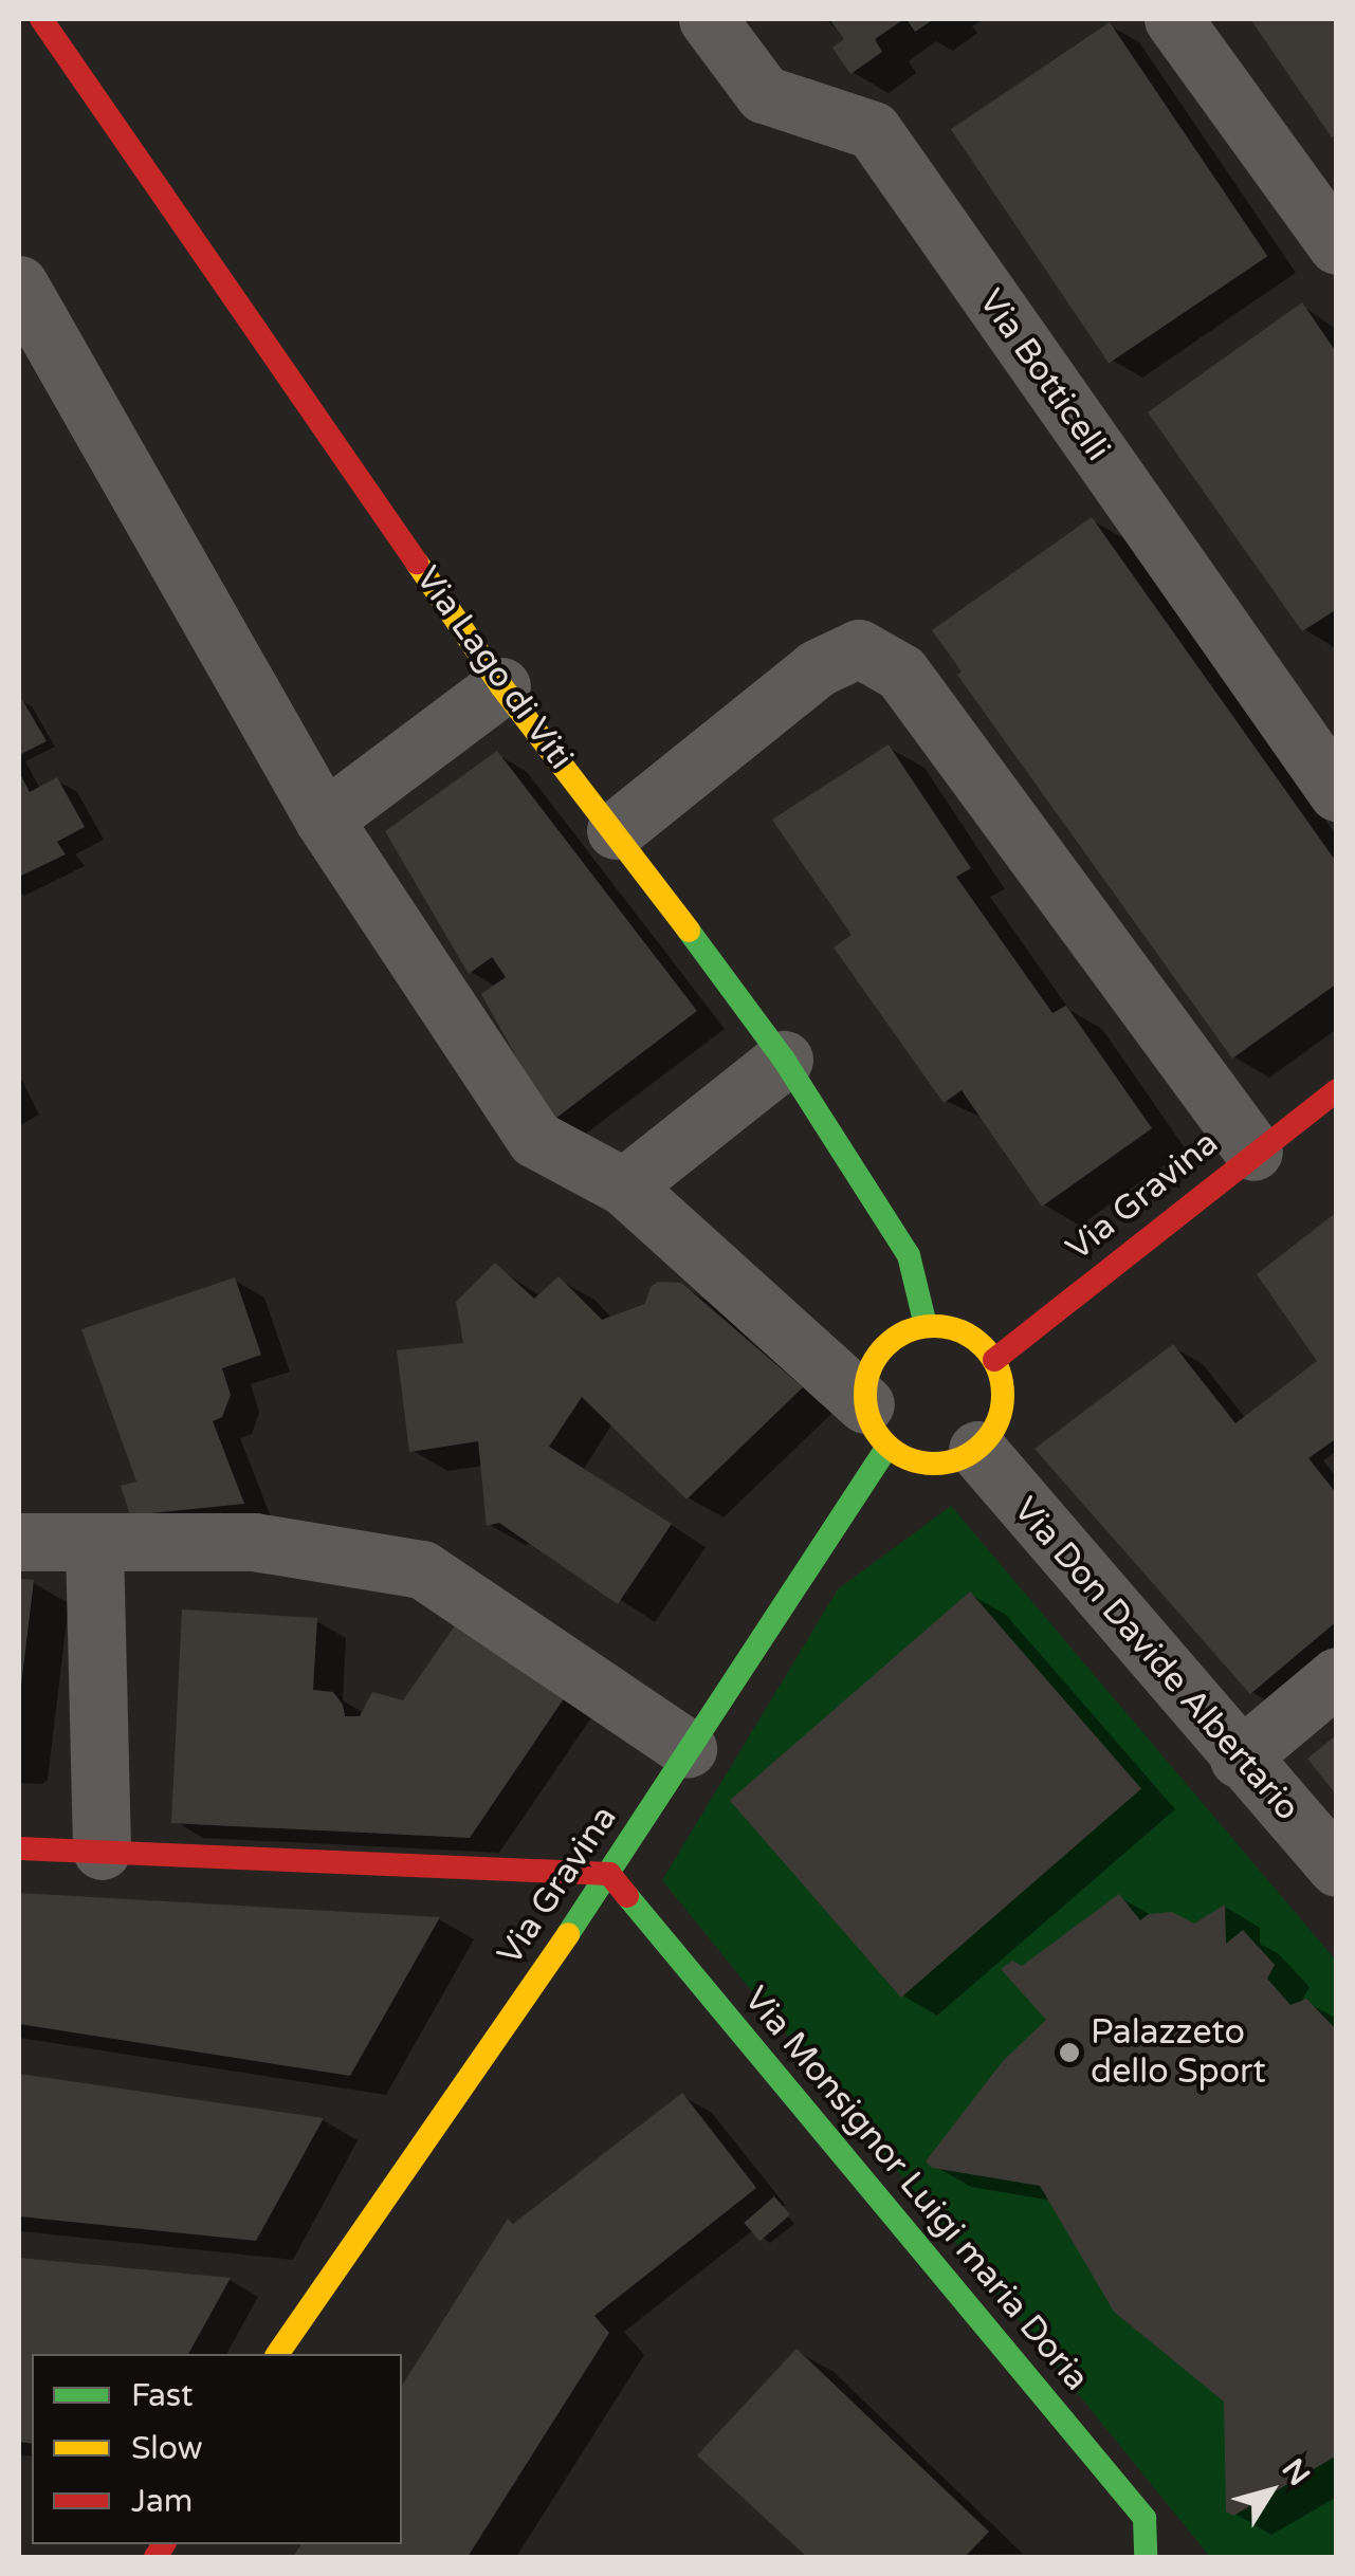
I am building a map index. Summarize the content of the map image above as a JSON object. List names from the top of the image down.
{
  "streets": {
    "street": [
      "Via Botticelli",
      "Via Lago di Viti",
      "Via Gravina",
      "Via Don Davide Albertario",
      "Via Monsignor Luigi maria Doria"
    ]
  },
  "crossings": [
    ["Via Lago di Viti", "Via Gravina"],
    ["Via Lago di Viti", "Via Don Davide Albertario"],
    ["Via Gravina", "Via Don Davide Albertario"],
    ["Via Gravina", "Via Monsignor Luigi maria Doria"]
  ],
  "places": ["Palazzeto dello Sport"],
  "legend": ["Fast", "Slow", "Jam"],
  "north": "top right"
}
